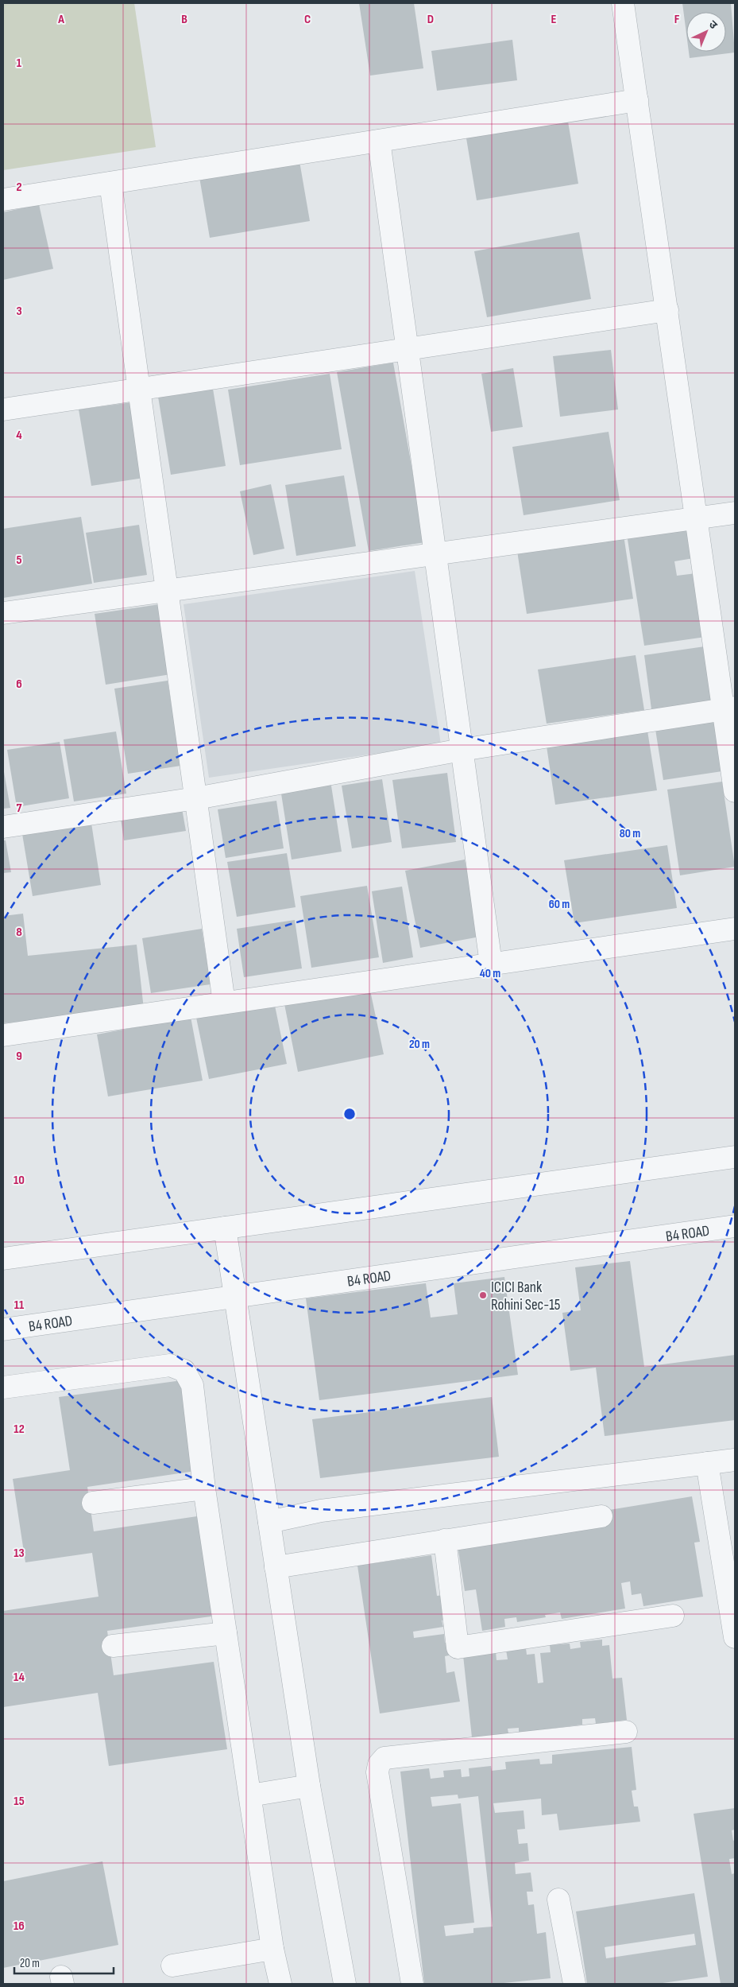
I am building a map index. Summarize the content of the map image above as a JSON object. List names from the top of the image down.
{
  "streets": {
    "street": ["B4 ROAD"]
  },
  "places": ["ICICI Bank Rohini Sec-15"],
  "scale_bar": "20 m",
  "north": "top right",
  "grid": {
    "columns": [
      "A",
      "B",
      "C",
      "D",
      "E",
      "F"
    ],
    "rows": [
      "1",
      "2",
      "3",
      "4",
      "5",
      "6",
      "7",
      "8",
      "9",
      "10",
      "11",
      "12",
      "13",
      "14",
      "15",
      "16"
    ]
  },
  "rings": [
    "80 m",
    "60 m",
    "40 m",
    "20 m"
  ]
}
